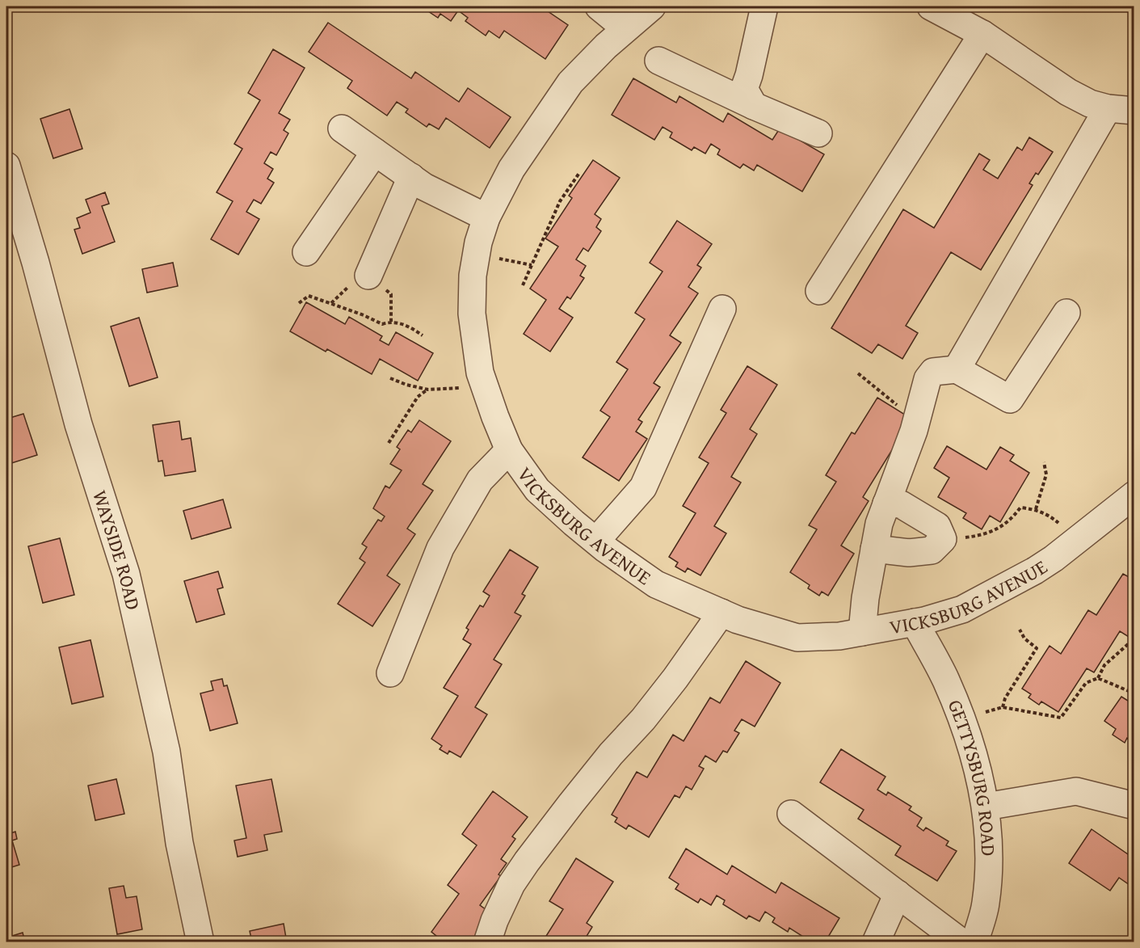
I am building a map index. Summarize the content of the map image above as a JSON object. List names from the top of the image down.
{
  "streets": {
    "street": ["VICKSBURG AVENUE", "WAYSIDE ROAD", "GETTYSBURG ROAD"]
  },
  "crossings": [
    ["VICKSBURG AVENUE", "GETTYSBURG ROAD"]
  ]
}
